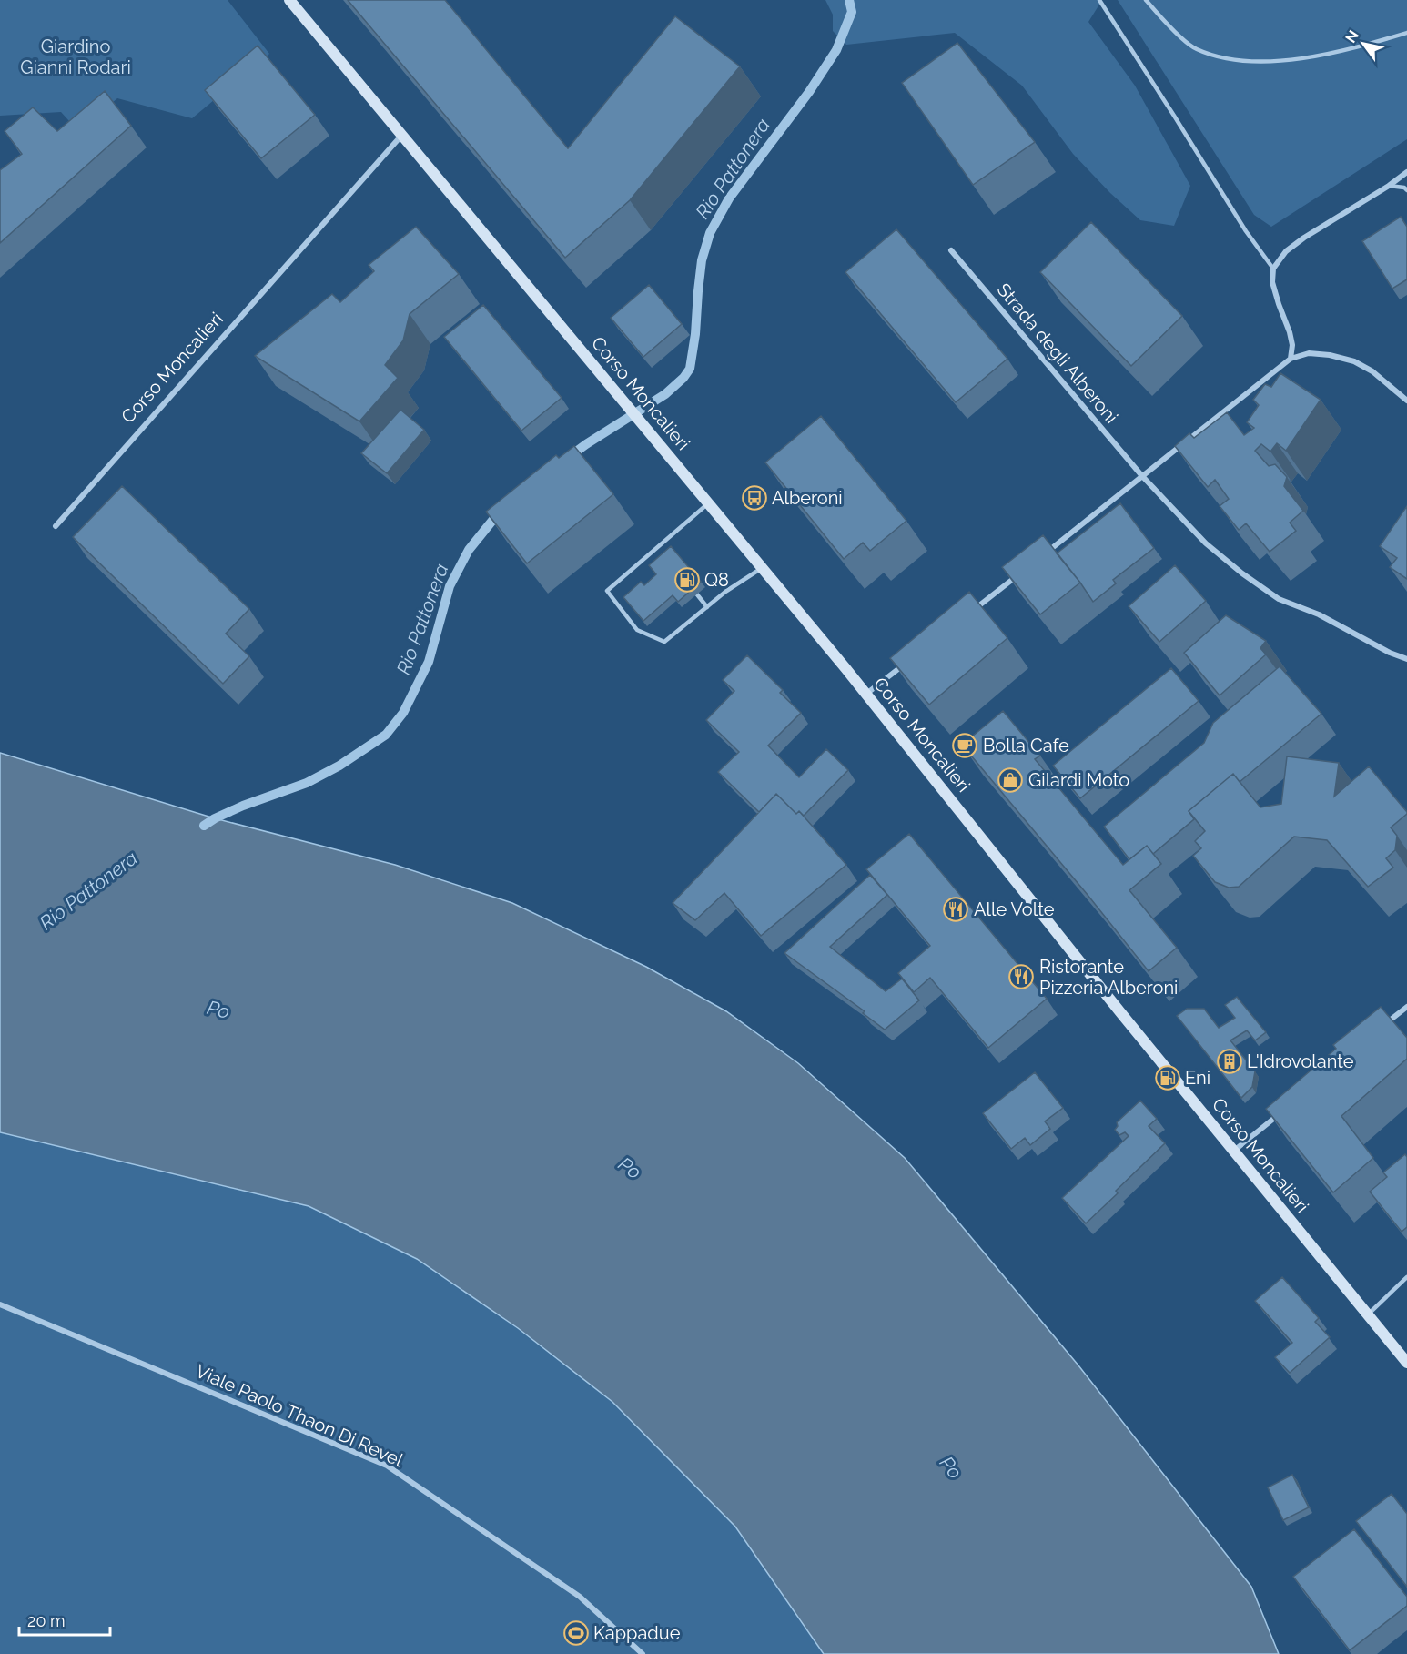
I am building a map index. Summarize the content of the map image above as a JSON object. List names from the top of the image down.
{
  "streets": {
    "main road": ["Corso Moncalieri"],
    "street": ["Strada degli Alberoni", "Viale Paolo Thaon Di Revel"]
  },
  "water": ["Rio Pattonera", "Po"],
  "parks": ["Giardino Gianni Rodari"],
  "places": {
    "bus stop": ["Alberoni"],
    "fuel station": ["Q8", "Eni"],
    "cafe": ["Bolla Cafe"],
    "shop": ["Gilardi Moto"],
    "restaurant": ["Alle Volte", "Ristorante Pizzeria Alberoni"],
    "building": ["L'Idrovolante"],
    "sports": ["Kappadue"]
  },
  "scale_bar": "20 m",
  "north": "top left"
}
